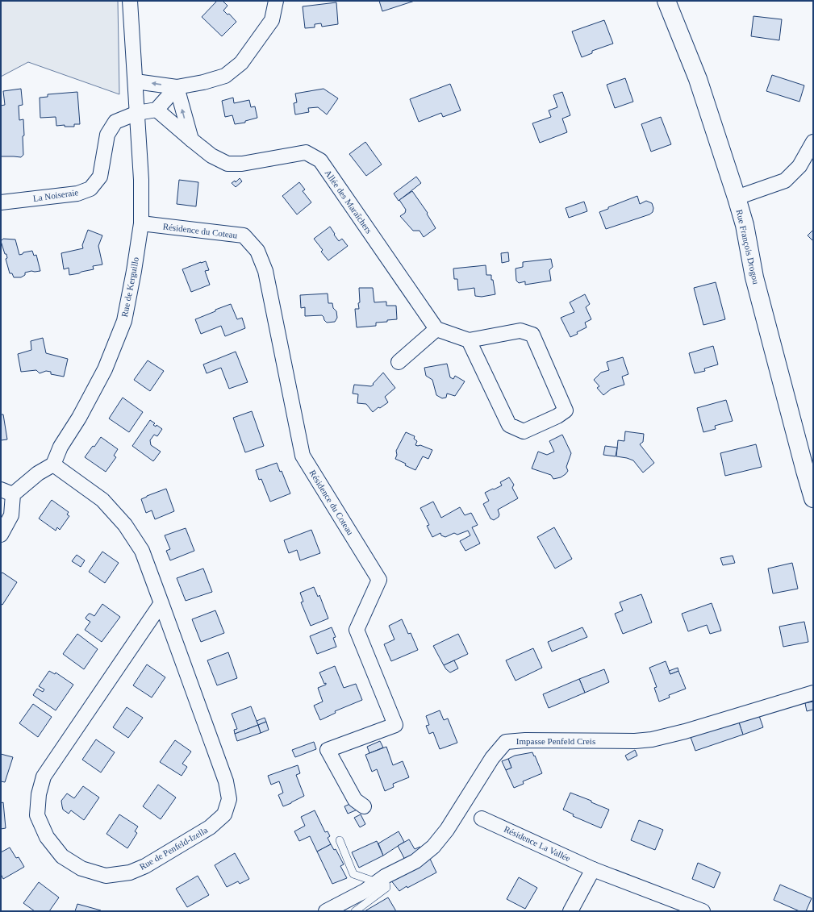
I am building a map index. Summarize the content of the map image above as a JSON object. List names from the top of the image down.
{
  "streets": {
    "street": [
      "La Noiseraie",
      "Allée des Maraîchers",
      "Résidence du Coteau",
      "Rue François Drogou",
      "Rue de Kerguillo",
      "Impasse Penfeld Creis",
      "Résidence La Vallée",
      "Rue de Penfeld-Izella"
    ]
  },
  "crossings": [
    ["La Noiseraie", "Allée des Maraîchers"],
    ["La Noiseraie", "Rue de Kerguillo"],
    ["Résidence du Coteau", "Rue de Kerguillo"],
    ["Rue de Kerguillo", "Rue de Penfeld-Izella"]
  ]
}
